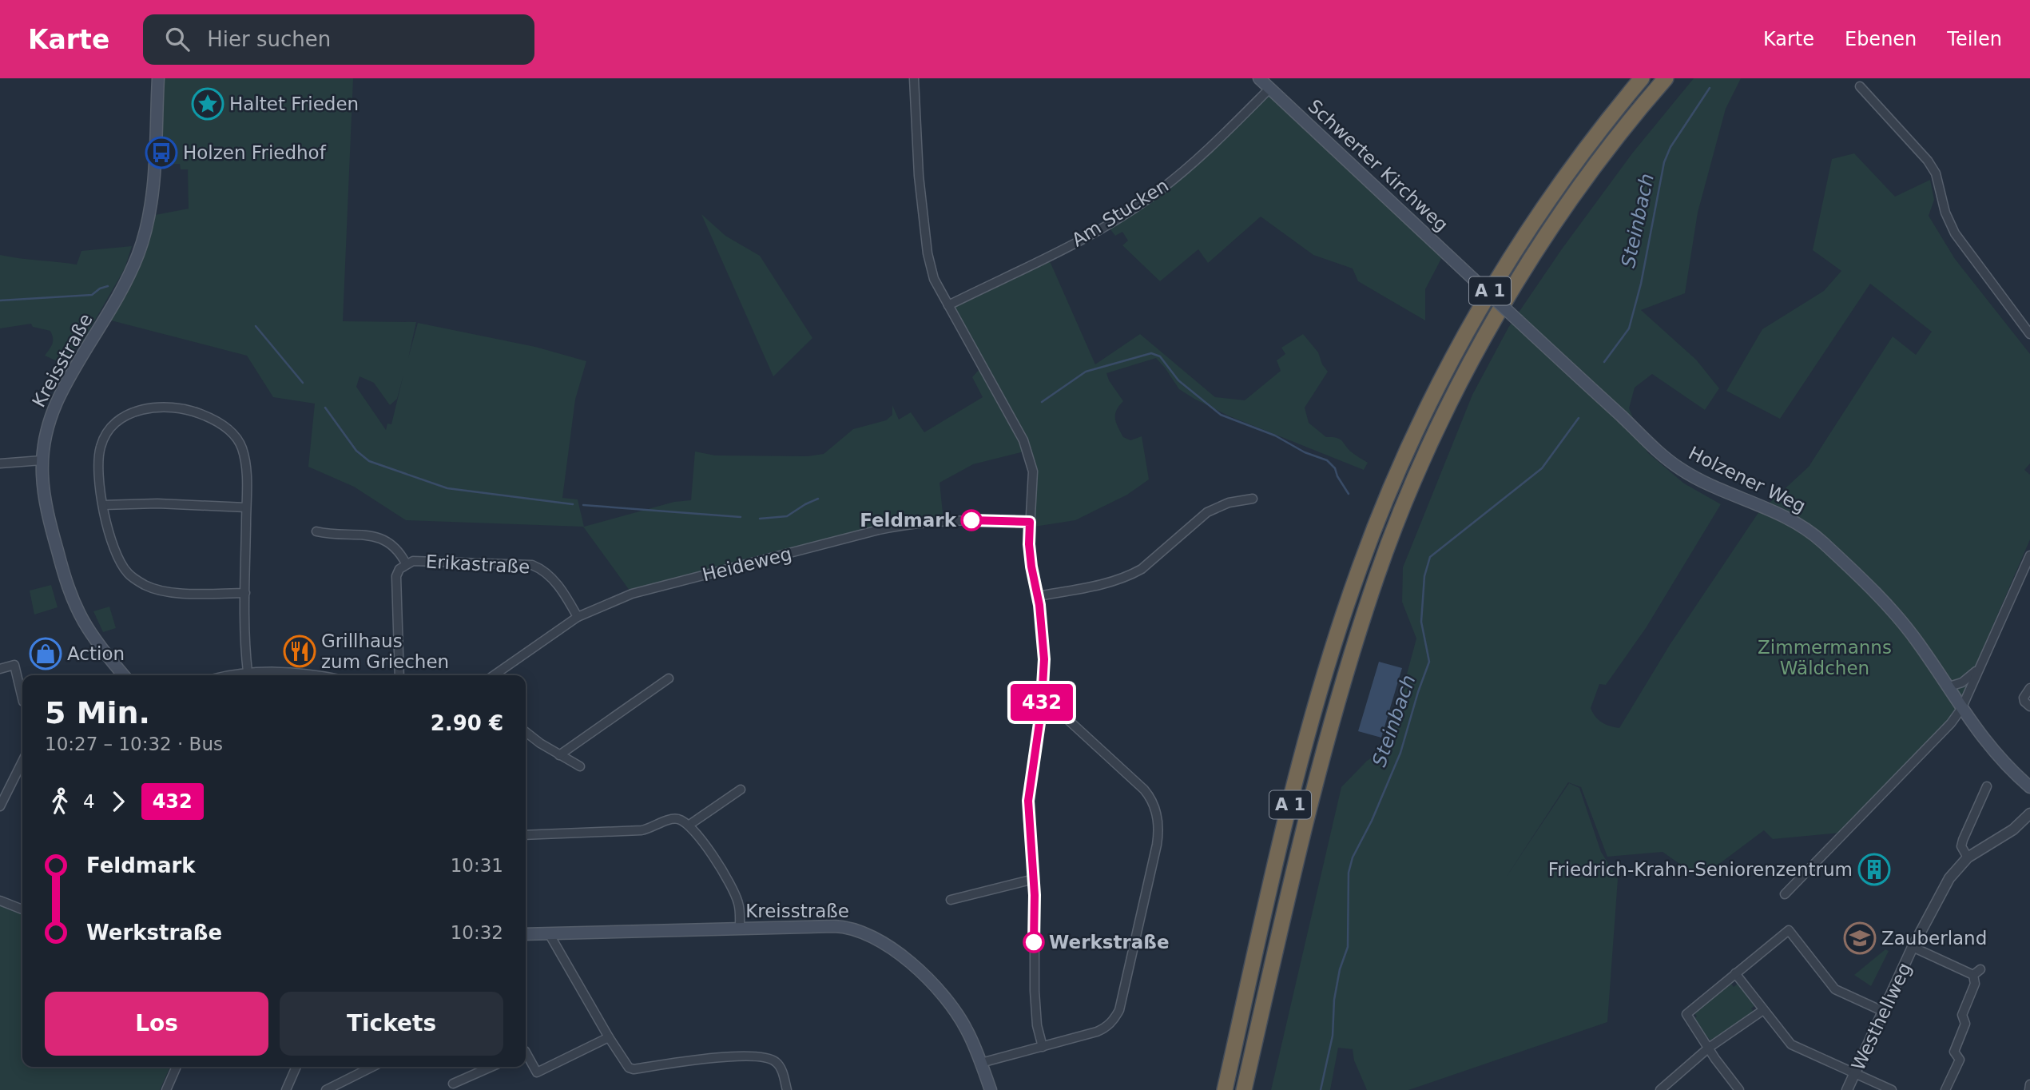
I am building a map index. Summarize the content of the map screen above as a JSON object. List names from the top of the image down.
{
  "streets": {
    "highway": ["A 1"],
    "main road": ["Schwerter Kirchweg", "Kreisstraße", "Holzener Weg"],
    "street": [
      "Am Stucken",
      "Erikastraße",
      "Heideweg",
      "Westhellweg"
    ]
  },
  "crossings": [
    ["Schwerter Kirchweg", "Am Stucken"],
    ["Schwerter Kirchweg", "Holzener Weg"],
    ["Erikastraße", "Heideweg"]
  ],
  "water": ["Steinbach"],
  "parks": ["Zimmermanns Wäldchen"],
  "places": {
    "place": ["Haltet Frieden"],
    "bus stop": ["Holzen Friedhof"],
    "other": ["Feldmark", "Werkstraße"],
    "restaurant": ["Grillhaus zum Griechen"],
    "shop": ["Action"],
    "building": ["Friedrich-Krahn-Seniorenzentrum"],
    "school or university": ["Zauberland"]
  },
  "lines": ["bus line 432"],
  "page": {
    "header": "Karte",
    "search": "Hier suchen",
    "nav": ["Karte", "Ebenen", "Teilen"],
    "on_map": "432",
    "heading": ["5 Min.", "10:27 – 10:32 · Bus", "2.90 €"],
    "legs": ["4", "432"],
    "list": [
      {
        "name": "Feldmark",
        "value": "10:31"
      },
      {
        "name": "Werkstraße",
        "value": "10:32"
      }
    ],
    "buttons": ["Los", "Tickets"]
  }
}
